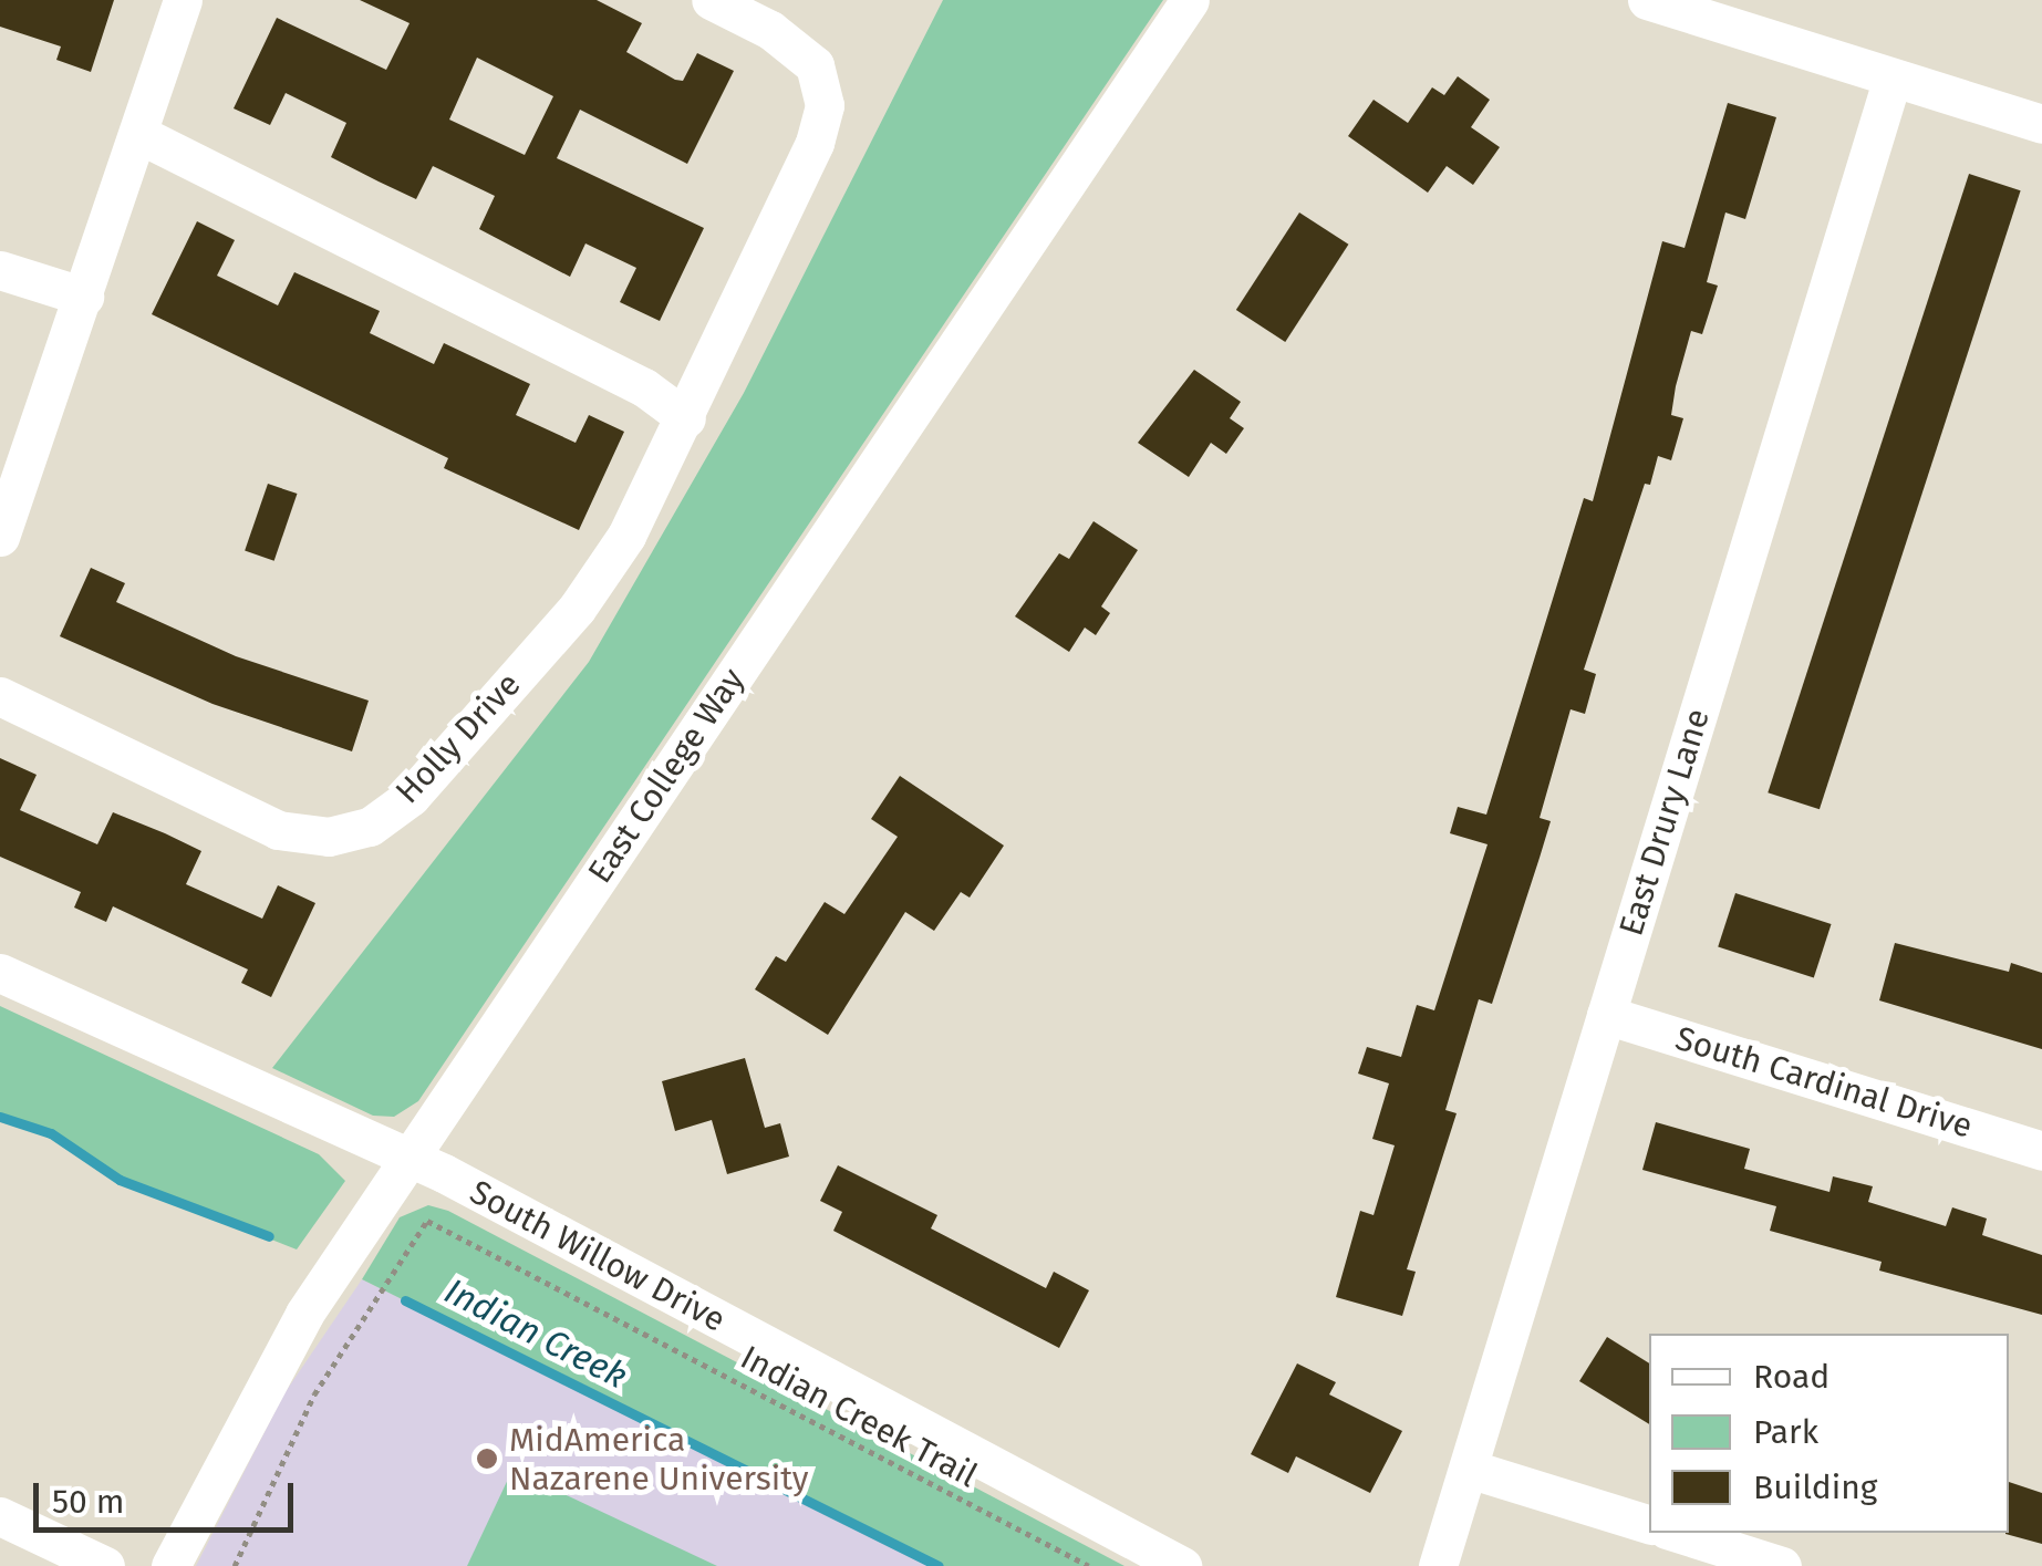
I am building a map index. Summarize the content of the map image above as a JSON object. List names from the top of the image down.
{
  "streets": {
    "street": [
      "Holly Drive",
      "East College Way",
      "East Drury Lane",
      "South Cardinal Drive",
      "South Willow Drive"
    ],
    "path": ["Indian Creek Trail"]
  },
  "crossings": [
    ["East College Way", "South Willow Drive"],
    ["East Drury Lane", "South Cardinal Drive"]
  ],
  "water": ["Indian Creek"],
  "places": ["MidAmerica Nazarene University"],
  "legend": ["Road", "Park", "Building"],
  "scale_bar": "50 m"
}
